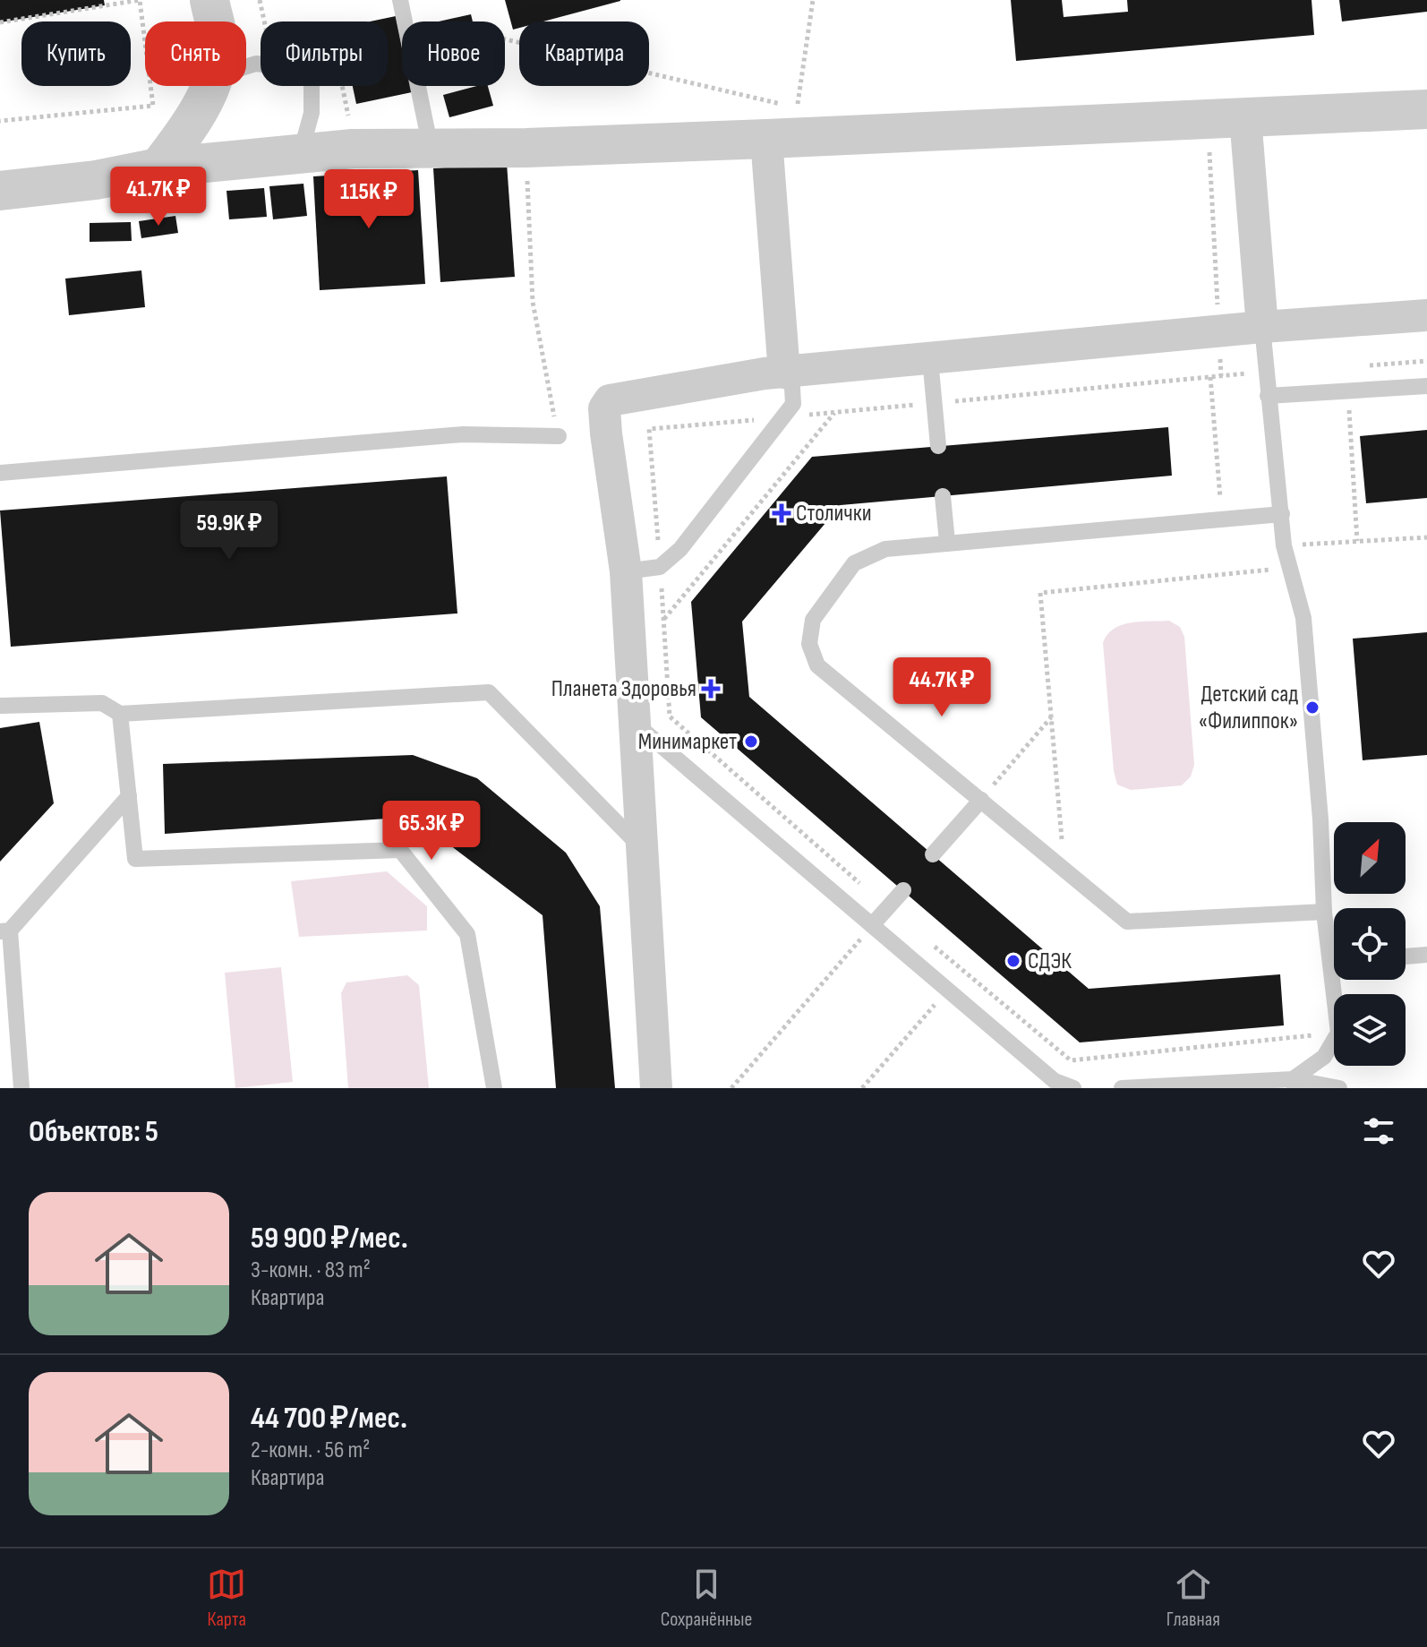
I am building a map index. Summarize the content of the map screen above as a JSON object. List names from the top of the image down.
{
  "places": {
    "health": ["Столички", "Планета Здоровья"],
    "other": ["Детский сад «Филиппок»", "Минимаркет", "СДЭК"]
  },
  "north": "top right",
  "page": {
    "chip": [
      "Купить",
      "Снять",
      "Фильтры",
      "Новое",
      "Квартира"
    ],
    "price": [
      "41.7K ₽",
      "115K ₽",
      "59.9K ₽",
      "44.7K ₽",
      "65.3K ₽"
    ],
    "heading": "Объектов: 5",
    "list": [
      {
        "name": "59 900 ₽/мес.",
        "note": "3-комн. · 83 m² · Квартира"
      },
      {
        "name": "44 700 ₽/мес.",
        "note": "2-комн. · 56 m² · Квартира"
      }
    ],
    "tabs": ["Карта", "Сохранённые", "Главная"]
  }
}
